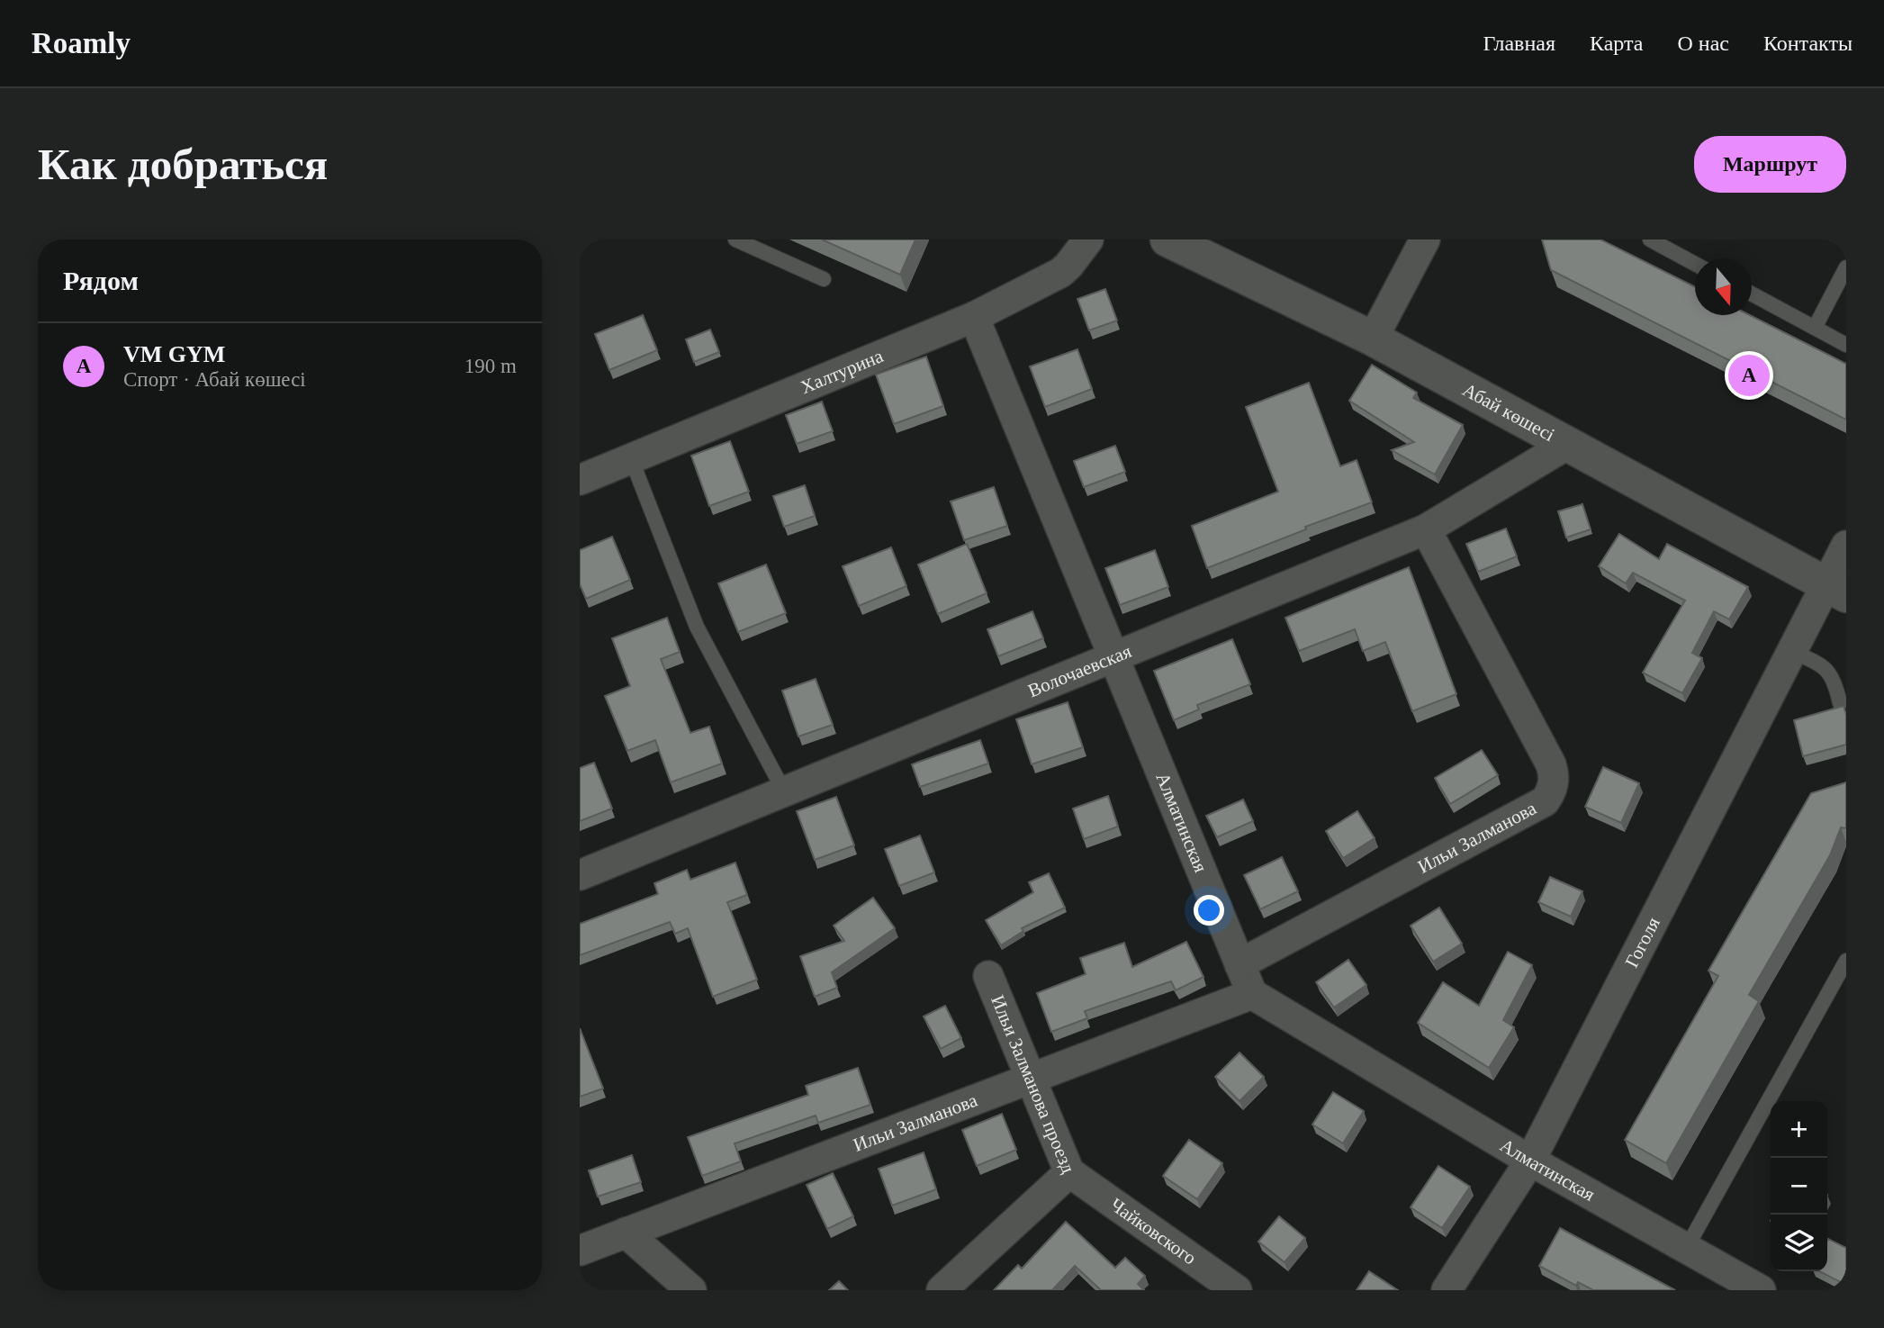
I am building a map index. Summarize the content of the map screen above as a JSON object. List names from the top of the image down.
{
  "streets": {
    "street": [
      "Халтурина",
      "Абай көшесі",
      "Волочаевская",
      "Алматинская",
      "Ильи Залманова",
      "Гоголя",
      "Ильи Залманова проезд",
      "Чайковского"
    ]
  },
  "crossings": [
    ["Халтурина", "Алматинская"],
    ["Абай көшесі", "Волочаевская"],
    ["Абай көшесі", "Гоголя"],
    ["Волочаевская", "Алматинская"],
    ["Волочаевская", "Ильи Залманова"],
    ["Алматинская", "Ильи Залманова"],
    ["Алматинская", "Гоголя"],
    ["Ильи Залманова", "Ильи Залманова проезд"],
    ["Ильи Залманова проезд", "Чайковского"]
  ],
  "north": "bottom",
  "page": {
    "header": "Roamly",
    "nav": [
      "Главная",
      "Карта",
      "О нас",
      "Контакты"
    ],
    "buttons": "Маршрут",
    "title": "Как добраться",
    "heading": "Рядом",
    "list": [
      {
        "mark": "A",
        "name": "VM GYM",
        "note": "Спорт · Абай көшесі",
        "value": "190 m"
      }
    ],
    "pins": "A",
    "map_buttons": ["+", "−"]
  }
}
